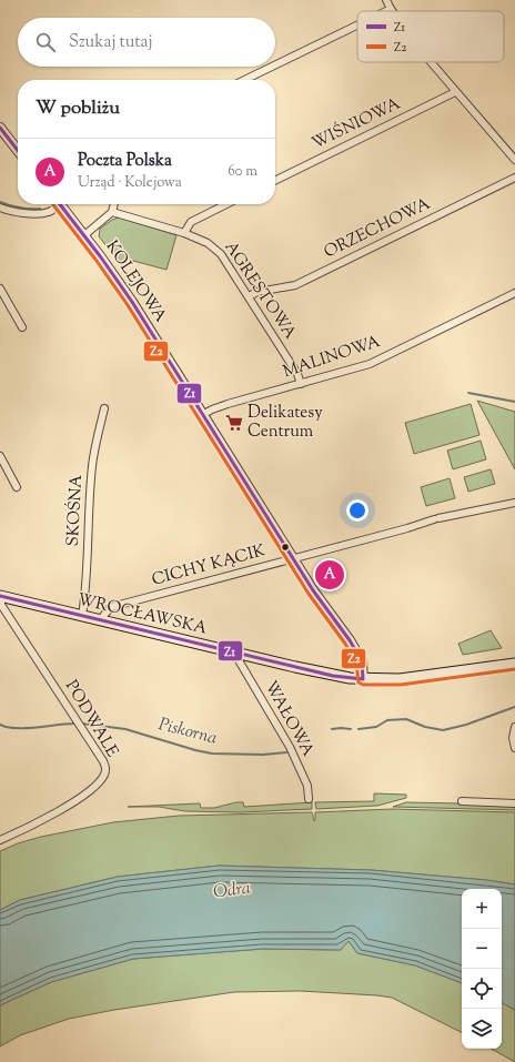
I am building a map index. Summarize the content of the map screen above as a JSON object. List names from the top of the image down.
{
  "streets": {
    "main road": ["WROCŁAWSKA"],
    "street": [
      "WIŚNIOWA",
      "ORZECHOWA",
      "KOLEJOWA",
      "AGRESTOWA",
      "MALINOWA",
      "SKOŚNA",
      "CICHY KĄCIK",
      "PODWALE",
      "WAŁOWA"
    ]
  },
  "crossings": [
    ["ORZECHOWA", "AGRESTOWA"],
    ["KOLEJOWA", "MALINOWA"],
    ["KOLEJOWA", "CICHY KĄCIK"],
    ["KOLEJOWA", "WROCŁAWSKA"],
    ["AGRESTOWA", "MALINOWA"],
    ["SKOŚNA", "WROCŁAWSKA"],
    ["CICHY KĄCIK", "WROCŁAWSKA"],
    ["WROCŁAWSKA", "PODWALE"],
    ["WROCŁAWSKA", "WAŁOWA"]
  ],
  "water": ["Piskorna", "Odra"],
  "places": {
    "supermarket": ["Delikatesy Centrum"]
  },
  "lines": ["transit line Z1", "transit line Z2"],
  "legend": ["Z1", "Z2"],
  "page": {
    "search": "Szukaj tutaj",
    "heading": "W pobliżu",
    "list": [
      {
        "mark": "A",
        "name": "Poczta Polska",
        "note": "Urząd · Kolejowa",
        "value": "60 m"
      }
    ],
    "pins": "A",
    "map_buttons": ["+", "−"]
  }
}
